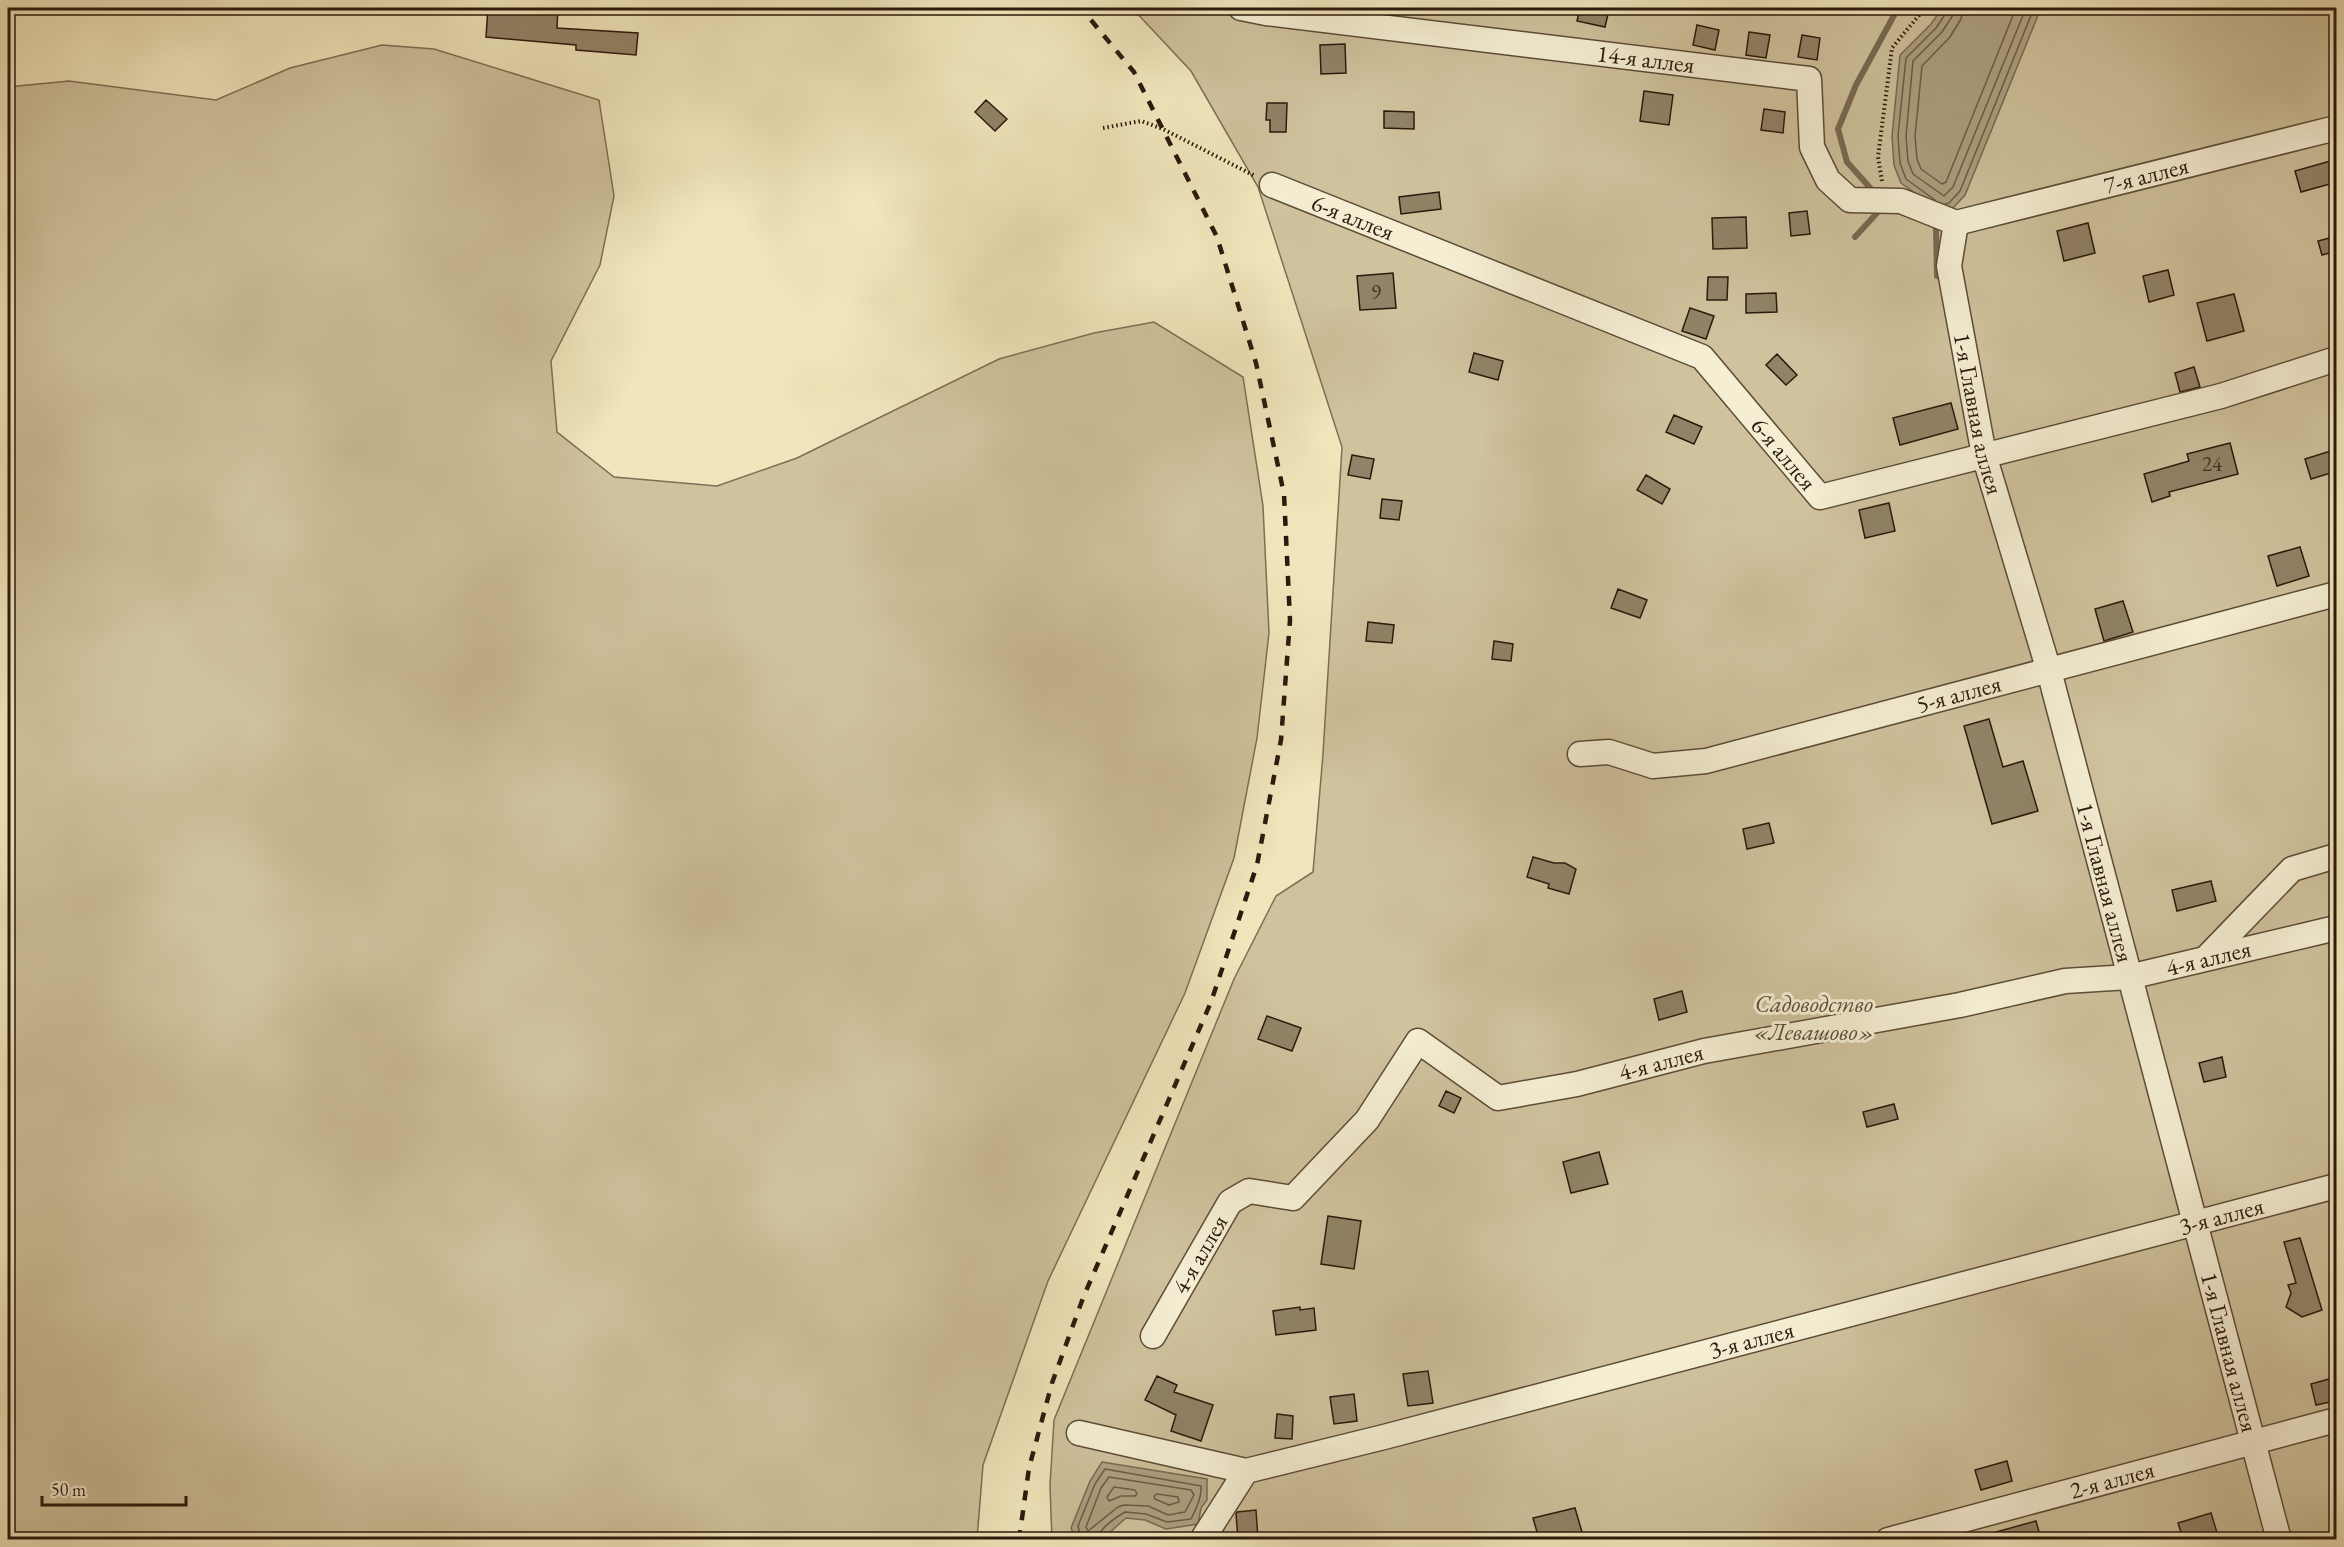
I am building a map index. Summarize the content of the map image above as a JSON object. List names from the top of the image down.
{
  "streets": {
    "street": [
      "14-я аллея",
      "7-я аллея",
      "6-я аллея",
      "1-я Главная аллея",
      "5-я аллея",
      "4-я аллея",
      "3-я аллея",
      "2-я аллея"
    ]
  },
  "crossings": [
    ["14-я аллея", "7-я аллея"],
    ["14-я аллея", "1-я Главная аллея"],
    ["7-я аллея", "1-я Главная аллея"],
    ["6-я аллея", "1-я Главная аллея"],
    ["1-я Главная аллея", "5-я аллея"],
    ["1-я Главная аллея", "4-я аллея"],
    ["1-я Главная аллея", "3-я аллея"],
    ["1-я Главная аллея", "2-я аллея"]
  ],
  "parks": ["Садоводство «Левашово»"],
  "house_numbers": ["9", "24"],
  "scale_bar": "50 m"
}
